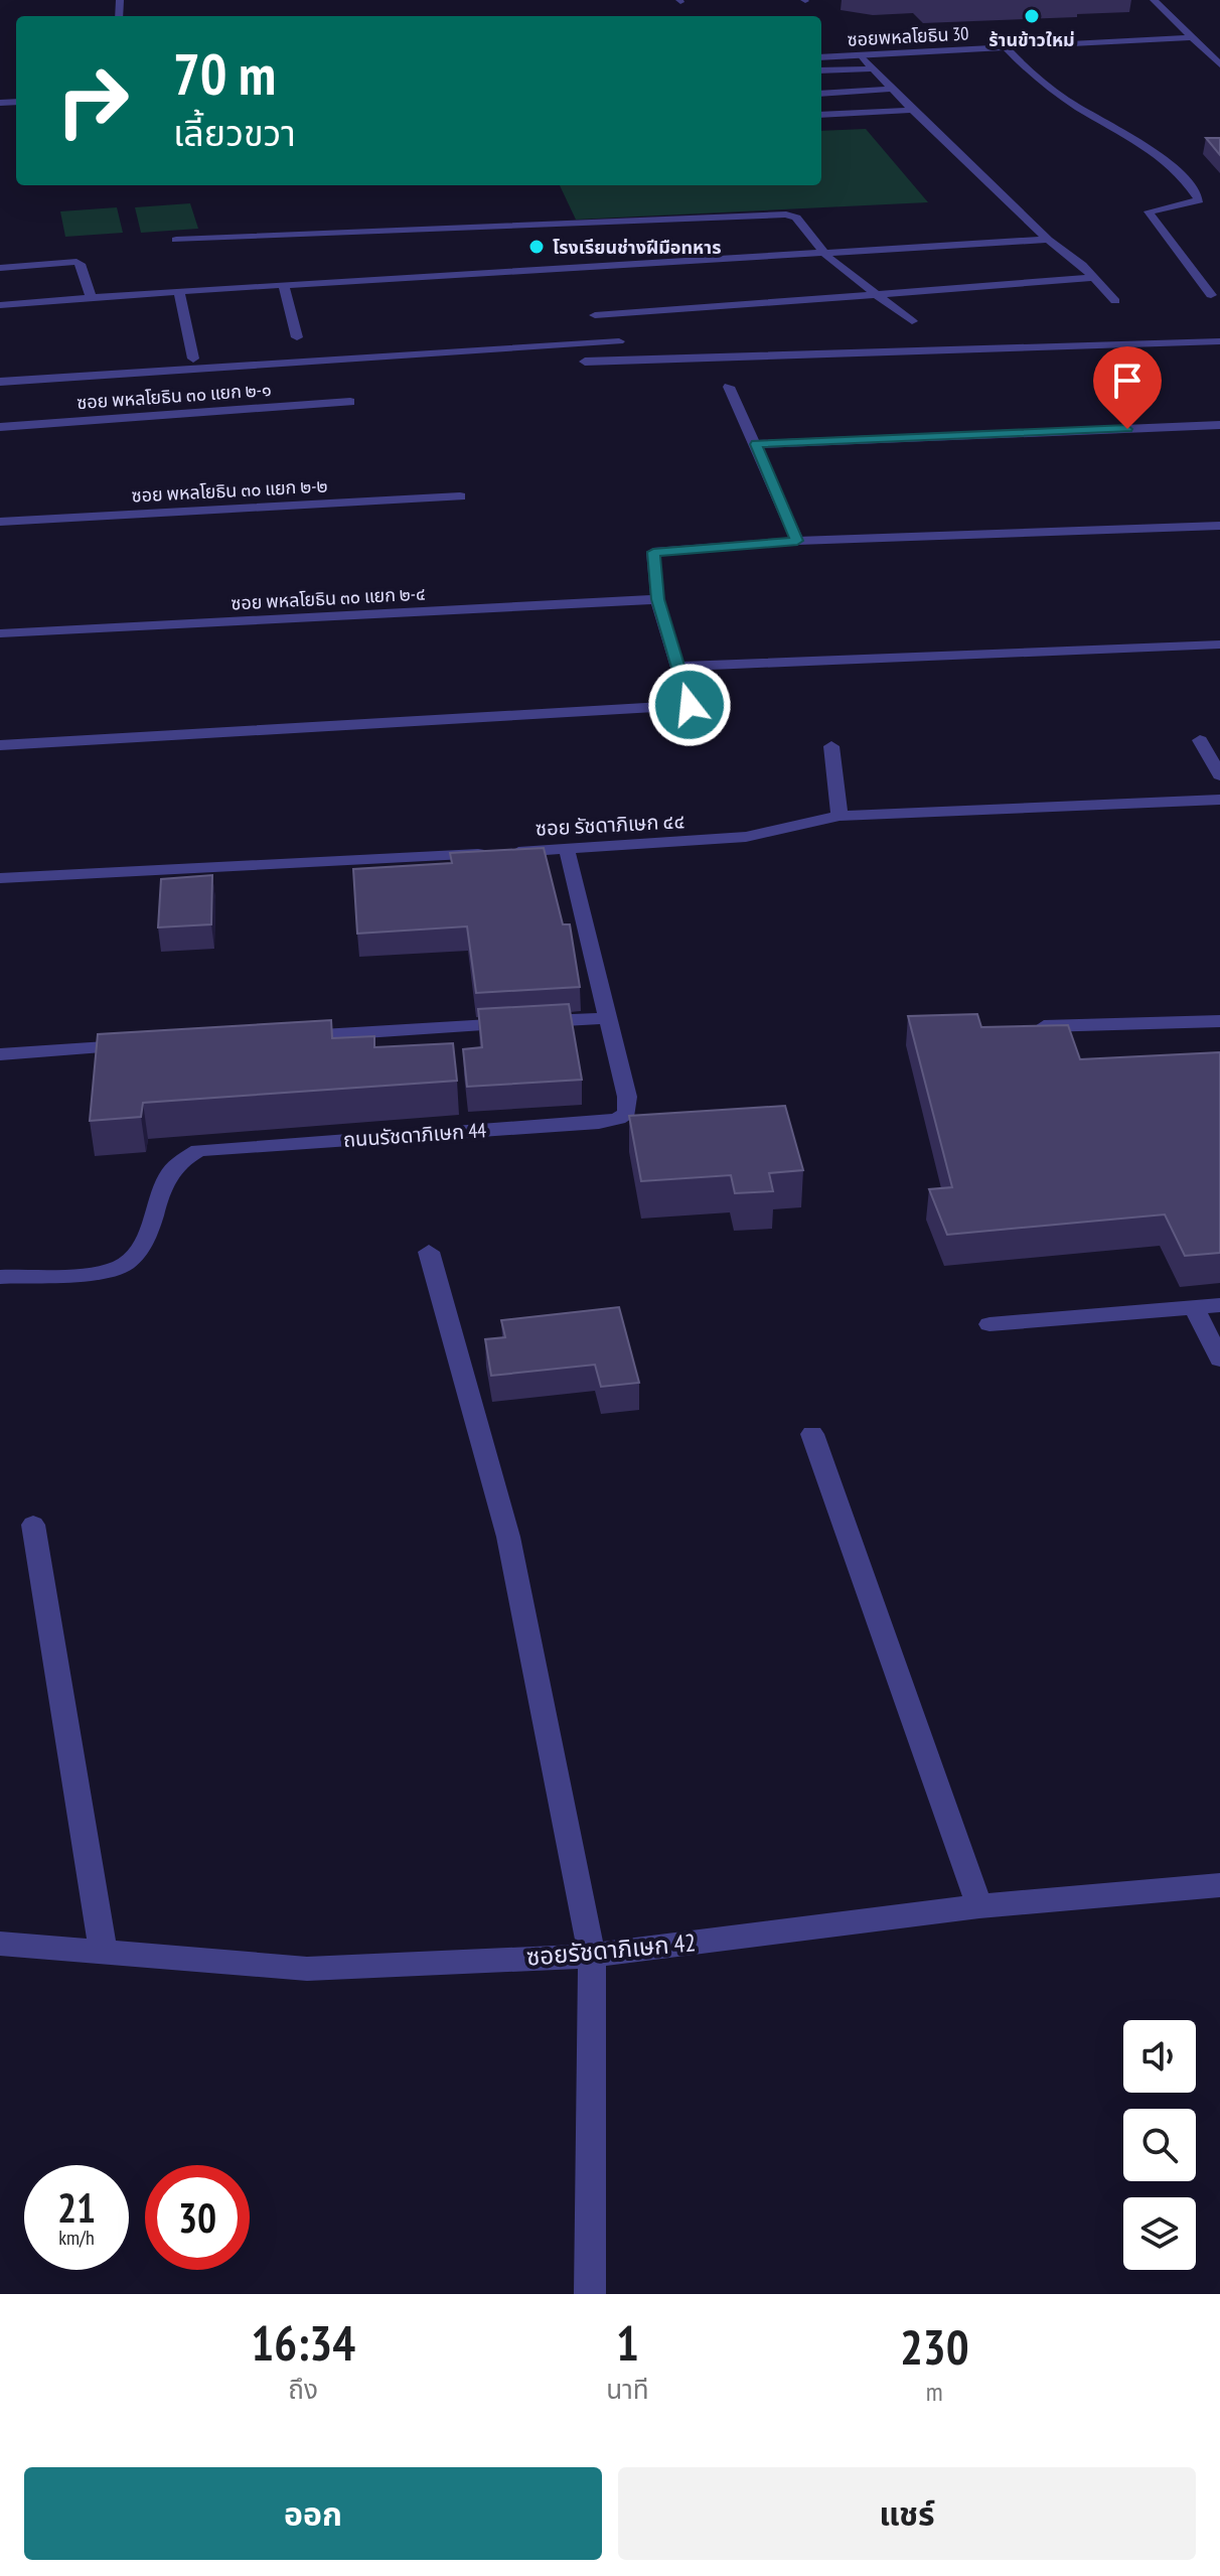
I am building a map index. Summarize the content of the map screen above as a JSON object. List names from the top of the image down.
{
  "streets": {
    "street": [
      "ซอยพหลโยธิน 30",
      "ซอย พหลโยธิน ๓๐ แยก ๒-๑",
      "ซอย พหลโยธิน ๓๐ แยก ๒-๒",
      "ซอย พหลโยธิน ๓๐ แยก ๒-๔",
      "ซอย รัชดาภิเษก ๔๔",
      "ถนนรัชดาภิเษก 44",
      "ซอยรัชดาภิเษก 42"
    ]
  },
  "crossings": [
    ["ซอย รัชดาภิเษก ๔๔", "ถนนรัชดาภิเษก 44"]
  ],
  "places": ["ร้านข้าวใหม่", "โรงเรียนช่างฝีมือทหาร"],
  "page": {
    "turn": ["70 m", "เลี้ยวขวา"],
    "speed": "21 km/h",
    "limit": "30",
    "eta": [
      "16:34",
      "ถึง",
      "1",
      "นาที",
      "230",
      "m"
    ],
    "buttons": ["ออก", "แชร์"]
  }
}
